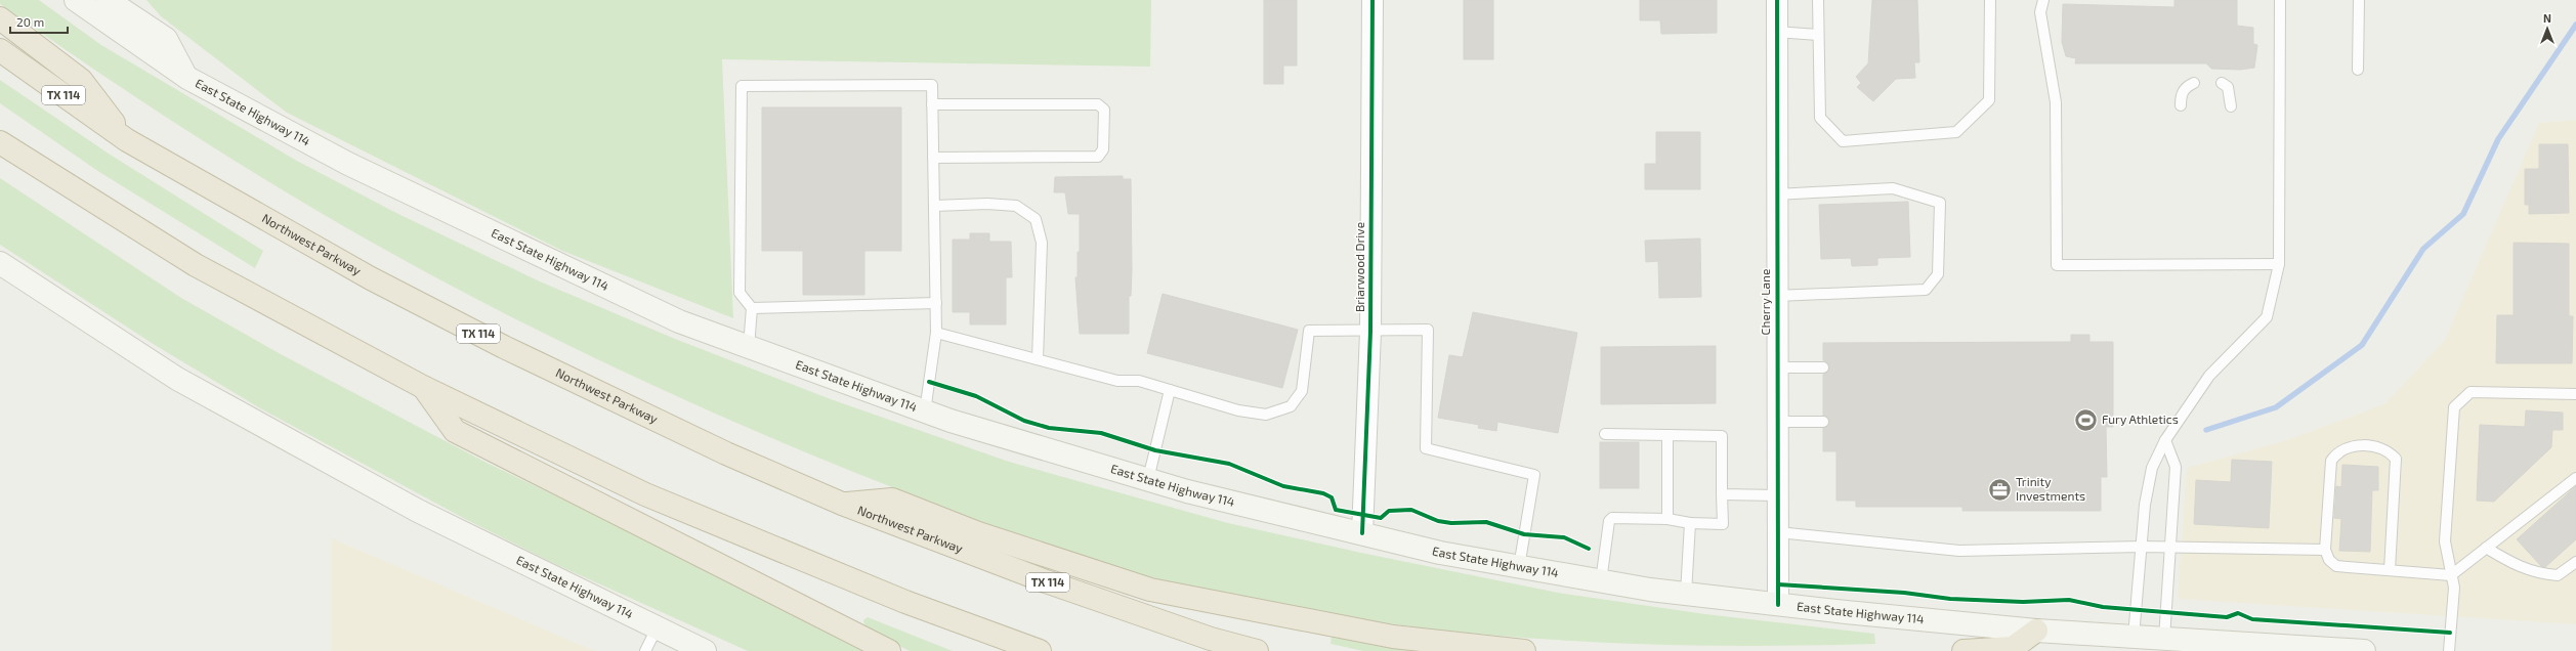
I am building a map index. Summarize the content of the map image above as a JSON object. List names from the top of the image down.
{
  "streets": {
    "highway": ["TX 114", "Northwest Parkway"],
    "main road": ["East State Highway 114"],
    "street": ["Briarwood Drive", "Cherry Lane"]
  },
  "crossings": [
    ["East State Highway 114", "Briarwood Drive"],
    ["East State Highway 114", "Cherry Lane"]
  ],
  "places": {
    "sports": ["Fury Athletics"],
    "office": ["Trinity Investments"]
  },
  "scale_bar": "20 m",
  "north": "top"
}
